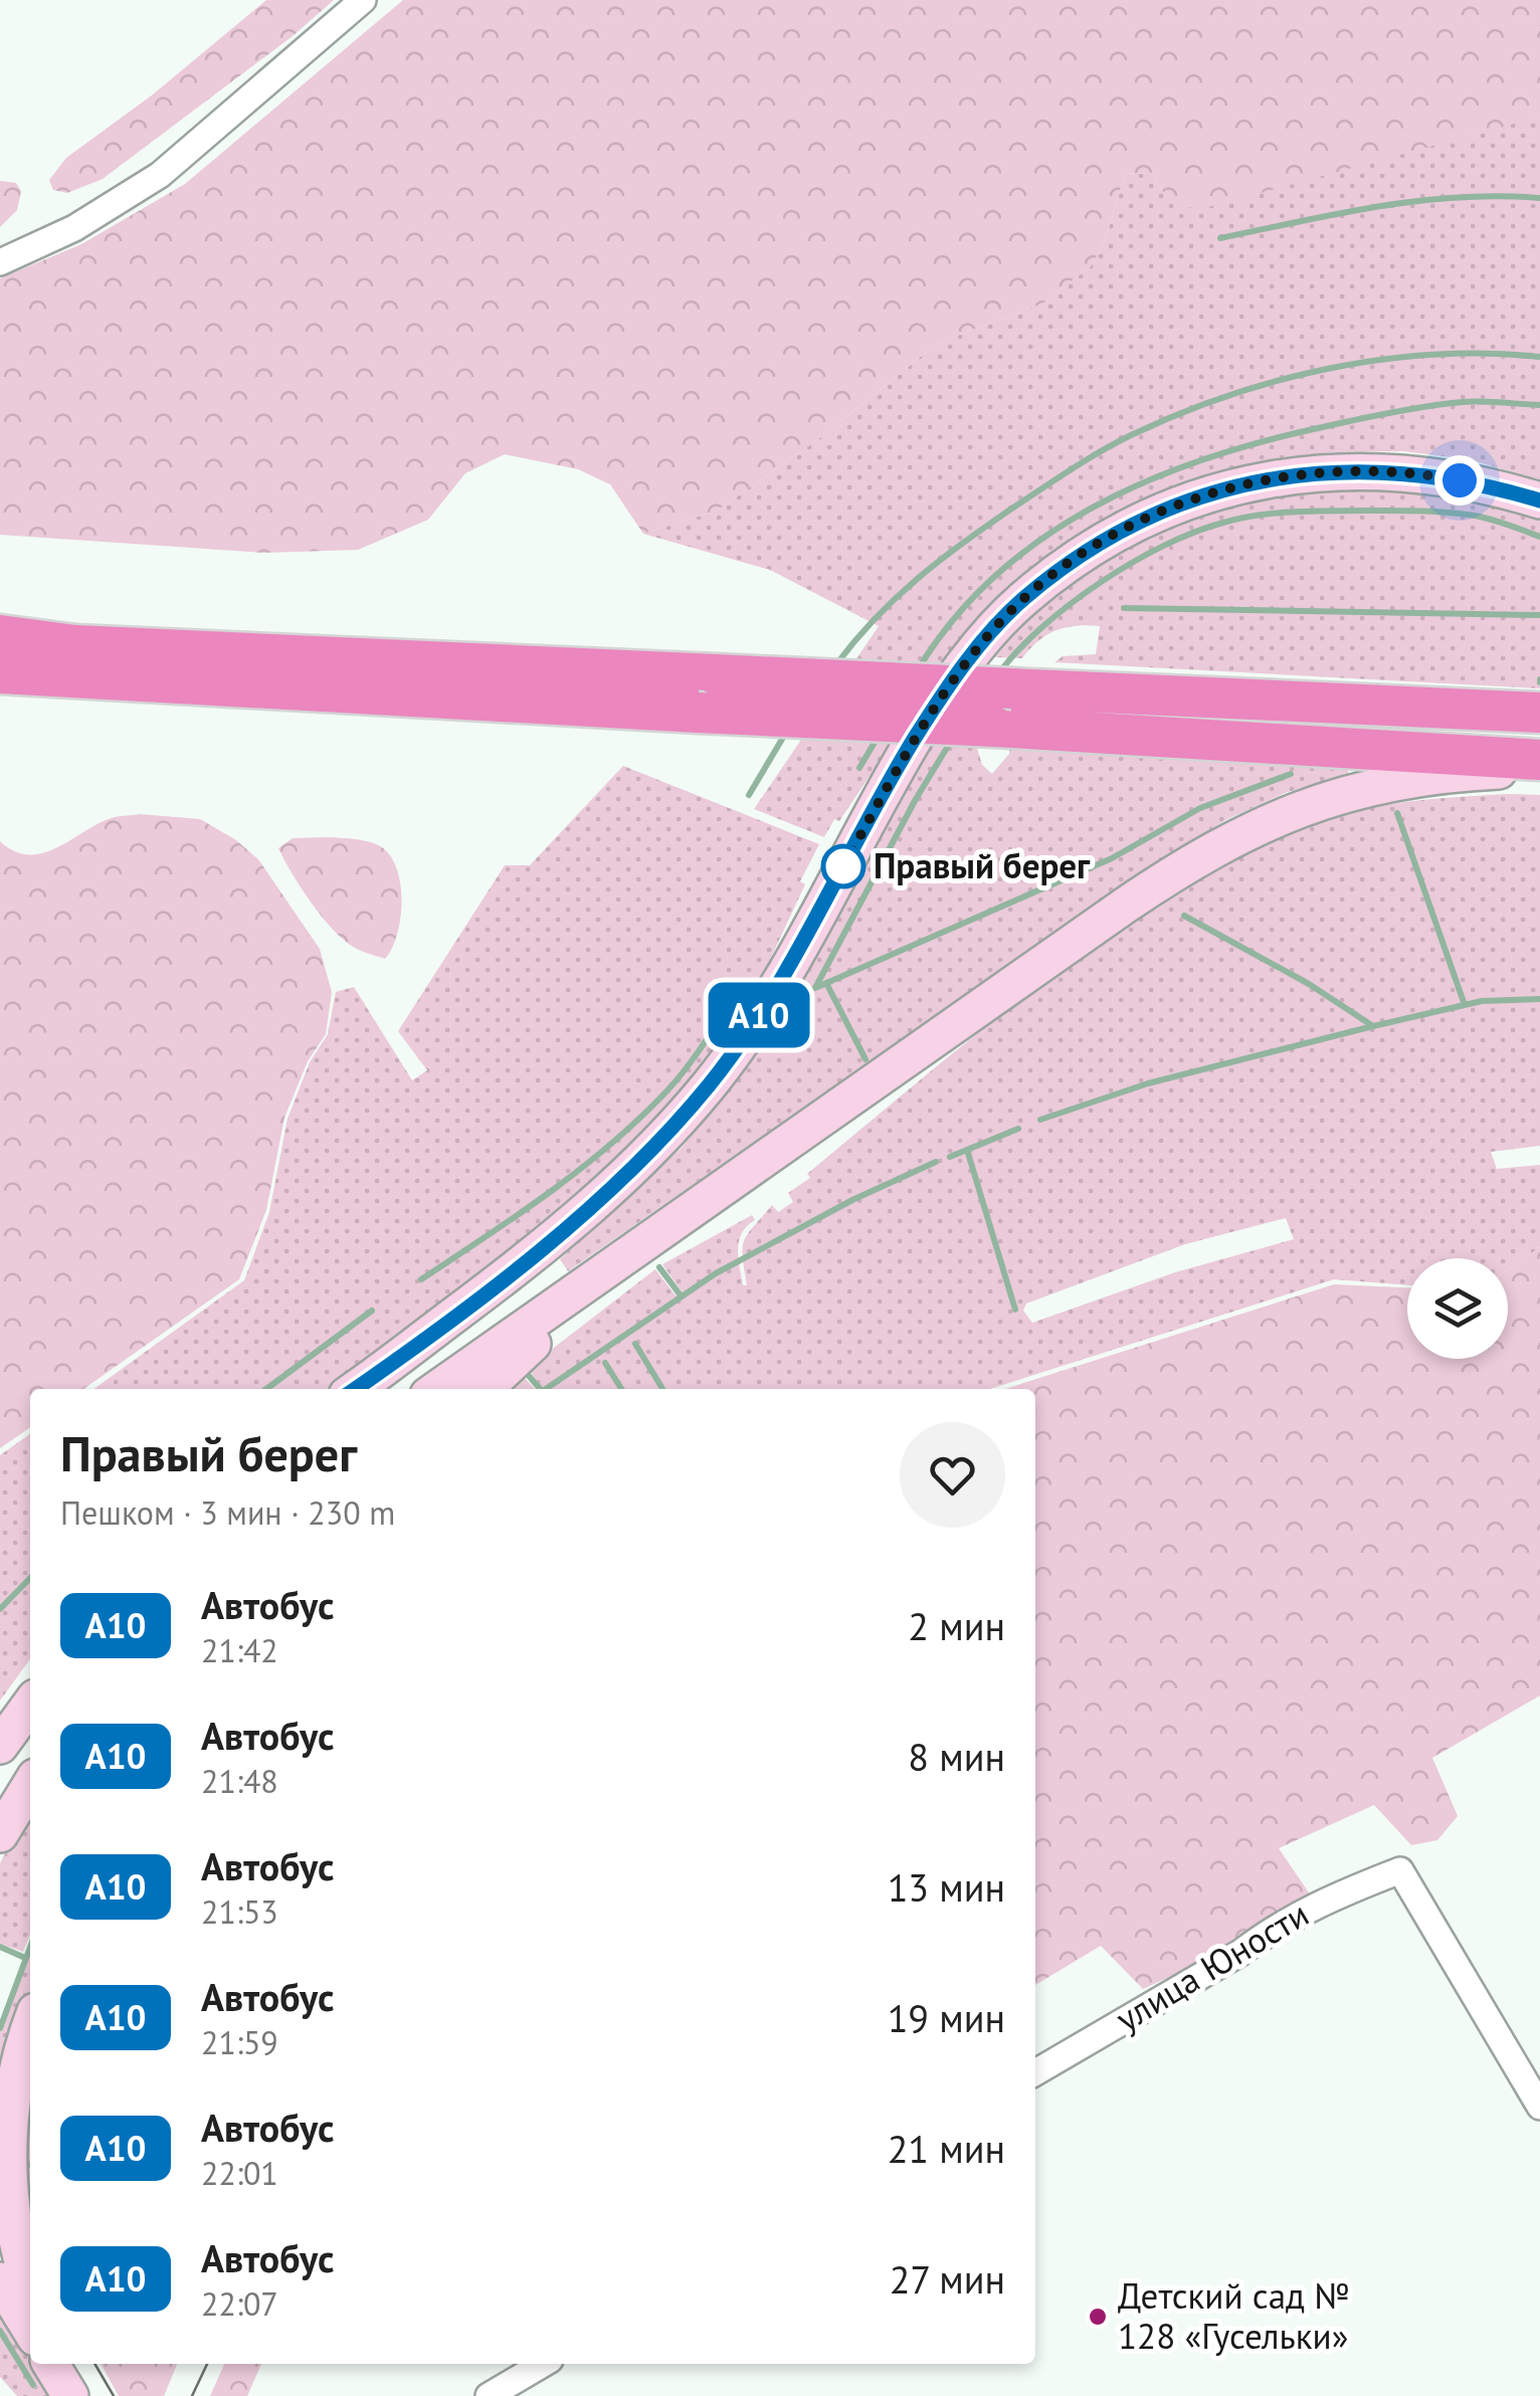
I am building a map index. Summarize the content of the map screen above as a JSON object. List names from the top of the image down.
{
  "streets": {
    "street": ["улица Юности"]
  },
  "places": ["Правый берег", "Детский сад № 128 «Гусельки»"],
  "lines": ["bus line А10"],
  "page": {
    "on_map": "А10",
    "heading": ["Правый берег", "Пешком · 3 мин · 230 m"],
    "list": [
      {
        "mark": "А10",
        "name": "Автобус",
        "note": "21:42",
        "value": "2 мин"
      },
      {
        "mark": "А10",
        "name": "Автобус",
        "note": "21:48",
        "value": "8 мин"
      },
      {
        "mark": "А10",
        "name": "Автобус",
        "note": "21:53",
        "value": "13 мин"
      },
      {
        "mark": "А10",
        "name": "Автобус",
        "note": "21:59",
        "value": "19 мин"
      },
      {
        "mark": "А10",
        "name": "Автобус",
        "note": "22:01",
        "value": "21 мин"
      },
      {
        "mark": "А10",
        "name": "Автобус",
        "note": "22:07",
        "value": "27 мин"
      }
    ]
  }
}
